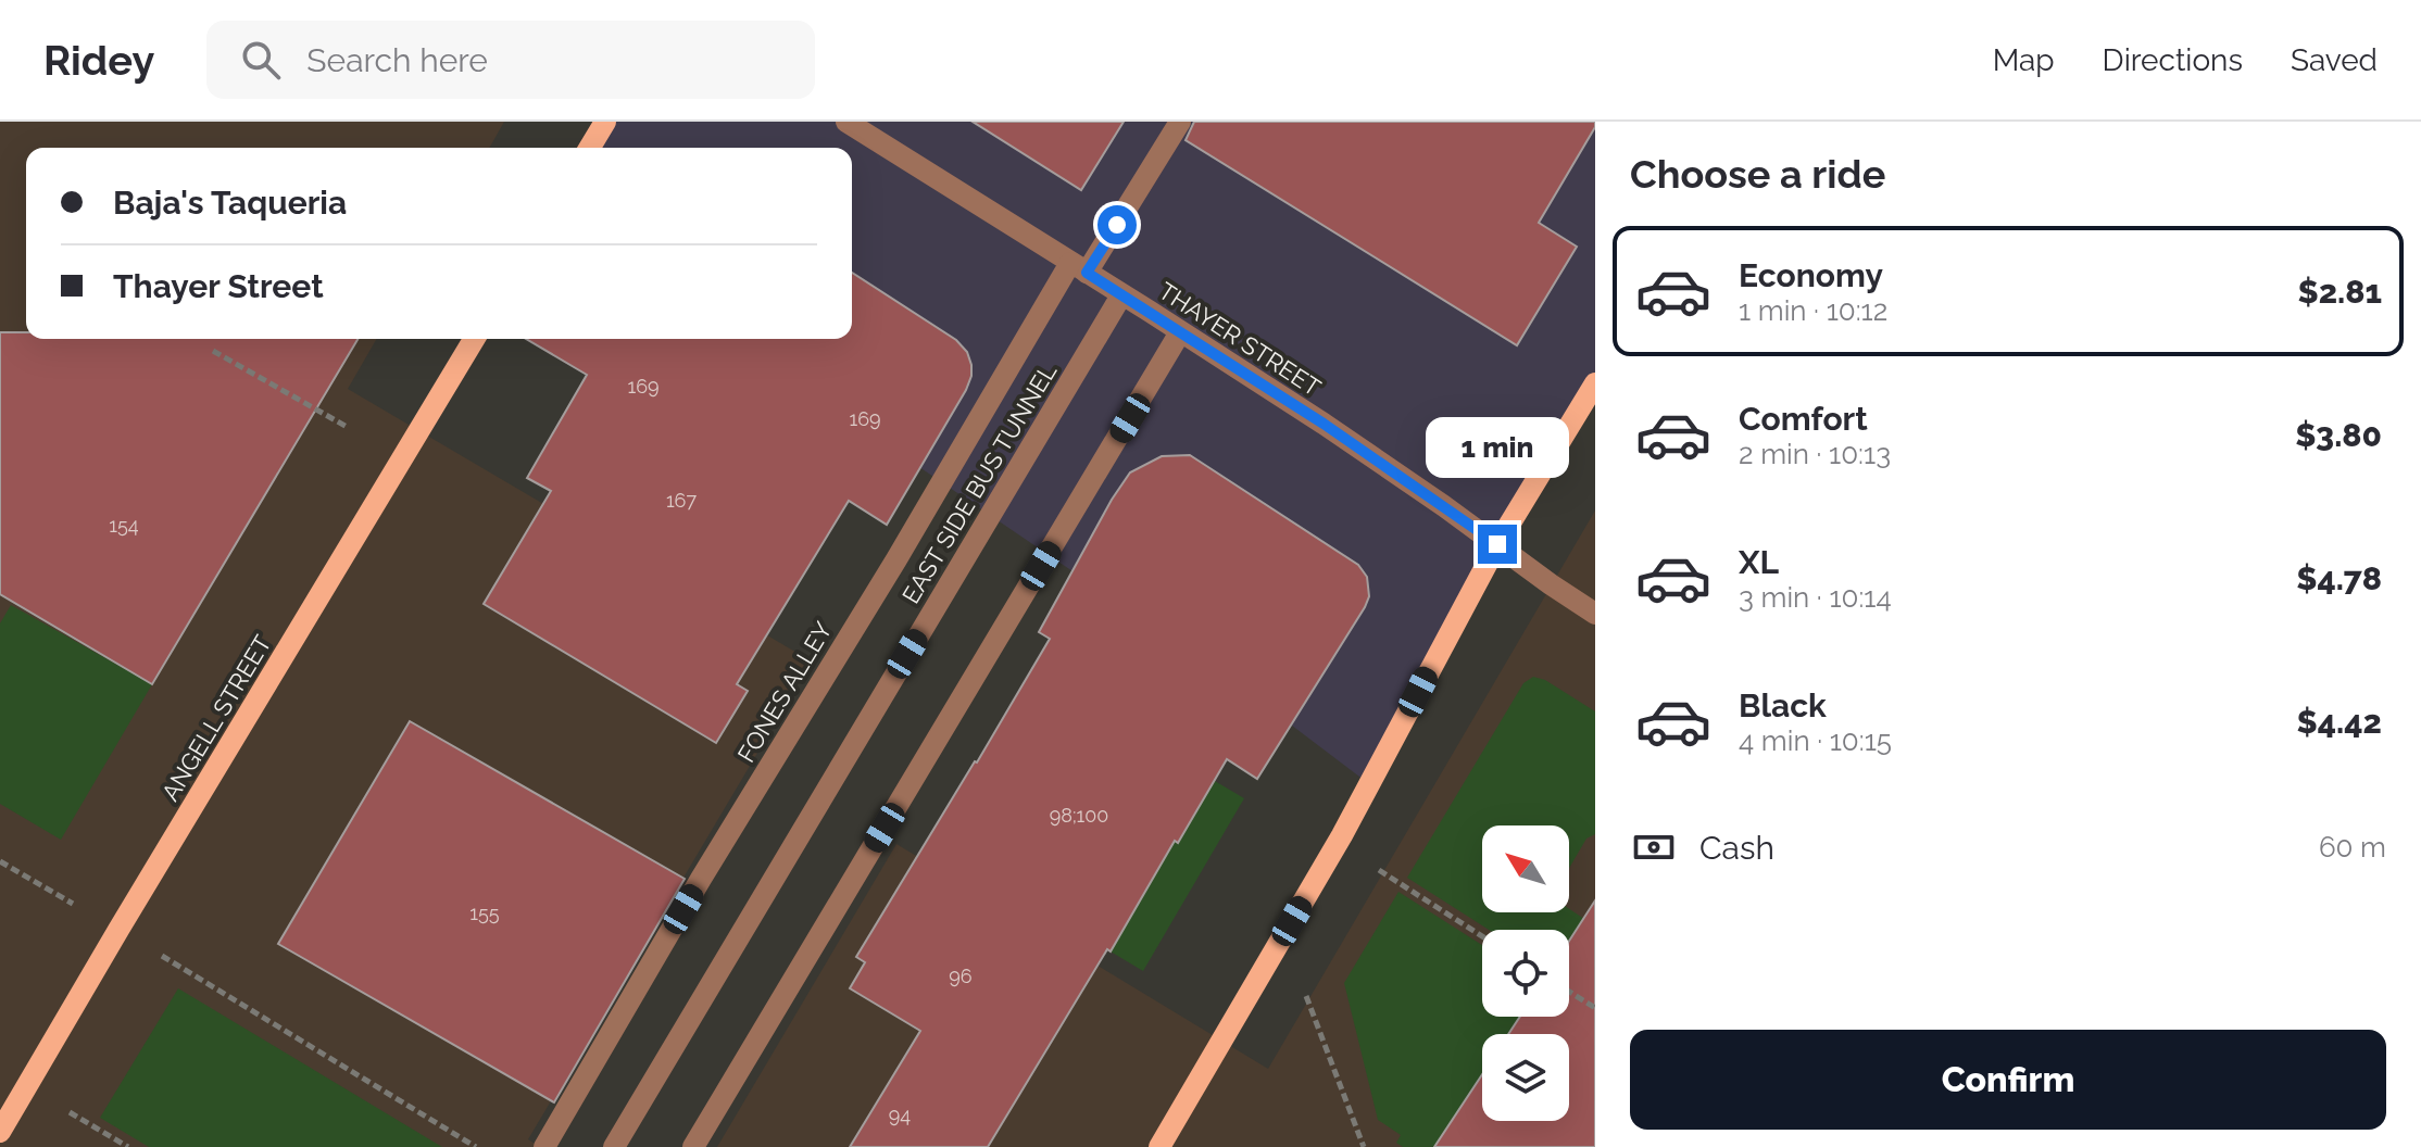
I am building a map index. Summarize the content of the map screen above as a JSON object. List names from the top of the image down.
{
  "streets": {
    "main road": ["ANGELL STREET"],
    "street": ["THAYER STREET", "EAST SIDE BUS TUNNEL", "FONES ALLEY"]
  },
  "crossings": [
    ["THAYER STREET", "EAST SIDE BUS TUNNEL"],
    ["THAYER STREET", "FONES ALLEY"]
  ],
  "house_numbers": [
    "169",
    "169",
    "167",
    "154",
    "98;100",
    "155",
    "96",
    "94"
  ],
  "north": "top left",
  "page": {
    "header": "Ridey",
    "search": "Search here",
    "nav": ["Map", "Directions", "Saved"],
    "heading": "Choose a ride",
    "banner": ["Baja's Taqueria", "Thayer Street"],
    "list": [
      {
        "name": "Economy",
        "note": "1 min · 10:12",
        "value": "$2.81"
      },
      {
        "name": "Comfort",
        "note": "2 min · 10:13",
        "value": "$3.80"
      },
      {
        "name": "XL",
        "note": "3 min · 10:14",
        "value": "$4.78"
      },
      {
        "name": "Black",
        "note": "4 min · 10:15",
        "value": "$4.42"
      }
    ],
    "bubble": "1 min",
    "pay": ["Cash", "60 m"],
    "buttons": "Confirm"
  }
}
